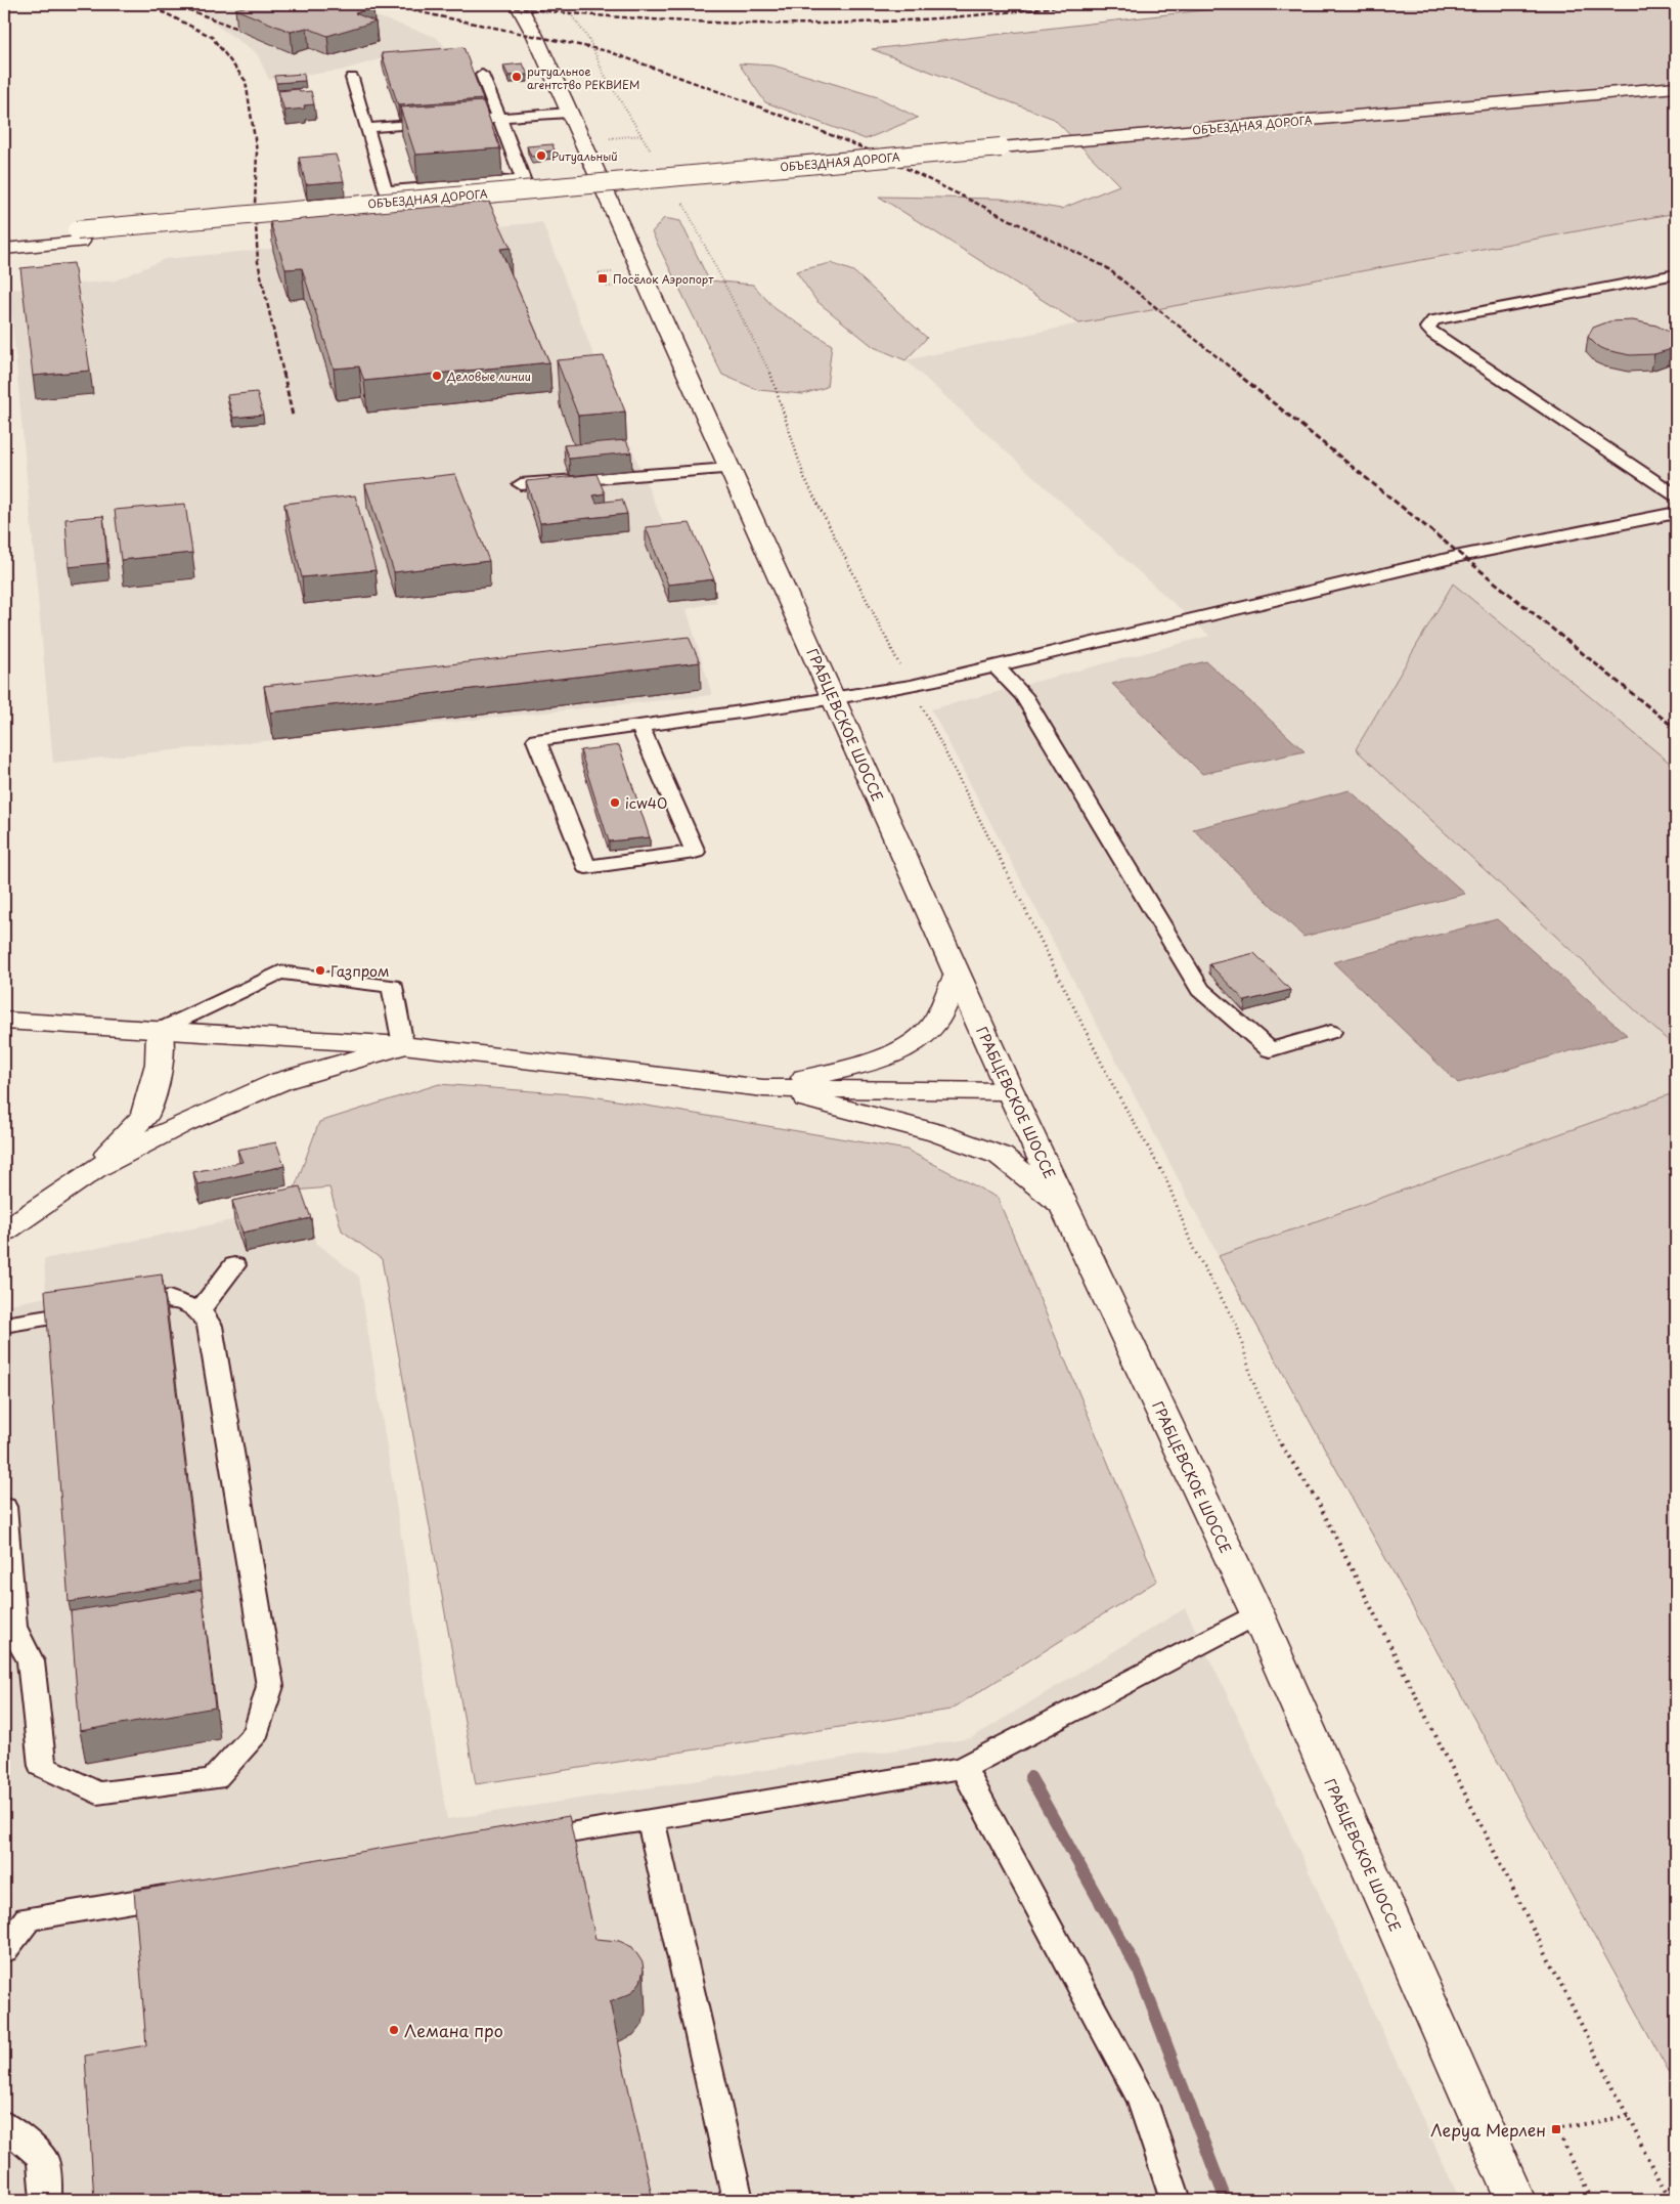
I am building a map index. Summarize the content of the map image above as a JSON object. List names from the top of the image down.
{
  "streets": {
    "main road": ["ОБЪЕЗДНАЯ ДОРОГА", "ГРАБЦЕВСКОЕ ШОССЕ"]
  },
  "places": {
    "other": [
      "ритуальное агентство РЕКВИЕМ",
      "Ритуальный",
      "Деловые линии",
      "icw40",
      "Газпром",
      "Лемана про"
    ],
    "transit": ["Посёлок Аэропорт", "Леруа Мерлен"]
  }
}
